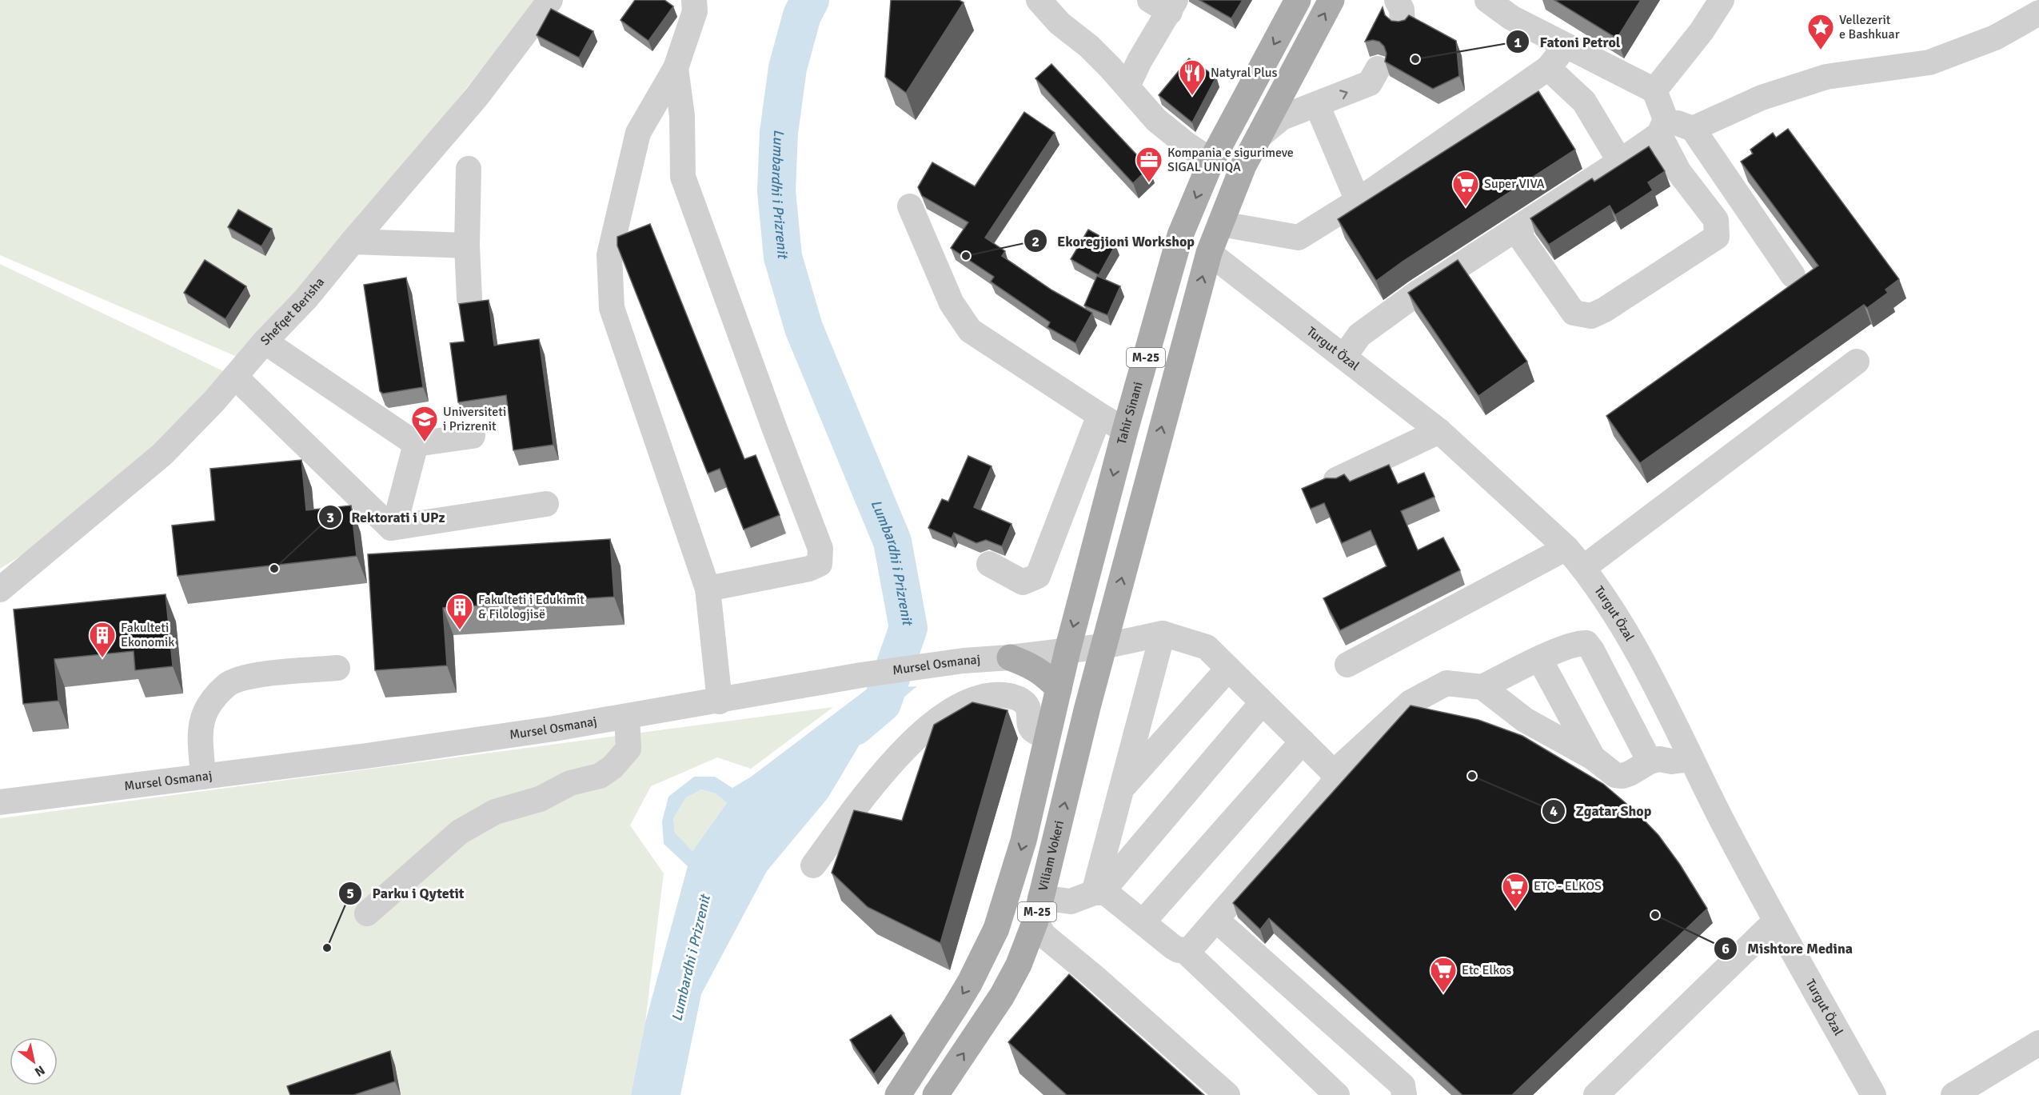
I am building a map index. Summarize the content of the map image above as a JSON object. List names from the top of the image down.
{
  "streets": {
    "main road": ["M-25", "Tahir Sinani", "Viliam Vokeri"],
    "street": ["Shefqet Berisha", "Turgut Özal", "Mursel Osmanaj"]
  },
  "crossings": [
    ["Turgut Özal", "M-25"],
    ["M-25", "Tahir Sinani"],
    ["M-25", "Mursel Osmanaj"],
    ["M-25", "Viliam Vokeri"],
    ["Tahir Sinani", "Mursel Osmanaj"],
    ["Mursel Osmanaj", "Viliam Vokeri"]
  ],
  "water": ["Lumbardhi i Prizrenit"],
  "places": {
    "place": ["Vellezerit e Bashkuar"],
    "other": [
      "Fatoni Petrol",
      "Ekoregjioni Workshop",
      "Rektorati i UPz",
      "Zgatar Shop",
      "Mishtore Medina",
      "Parku i Qytetit"
    ],
    "restaurant": ["Natyral Plus"],
    "office": ["Kompania e sigurimeve SIGAL UNIQA"],
    "supermarket": ["Super VIVA", "ETC - ELKOS", "Etc Elkos"],
    "school or university": ["Universiteti i Prizrenit"],
    "building": ["Fakulteti i Edukimit & Filologjisë", "Fakulteti Ekonomik"]
  },
  "north": "bottom right"
}
